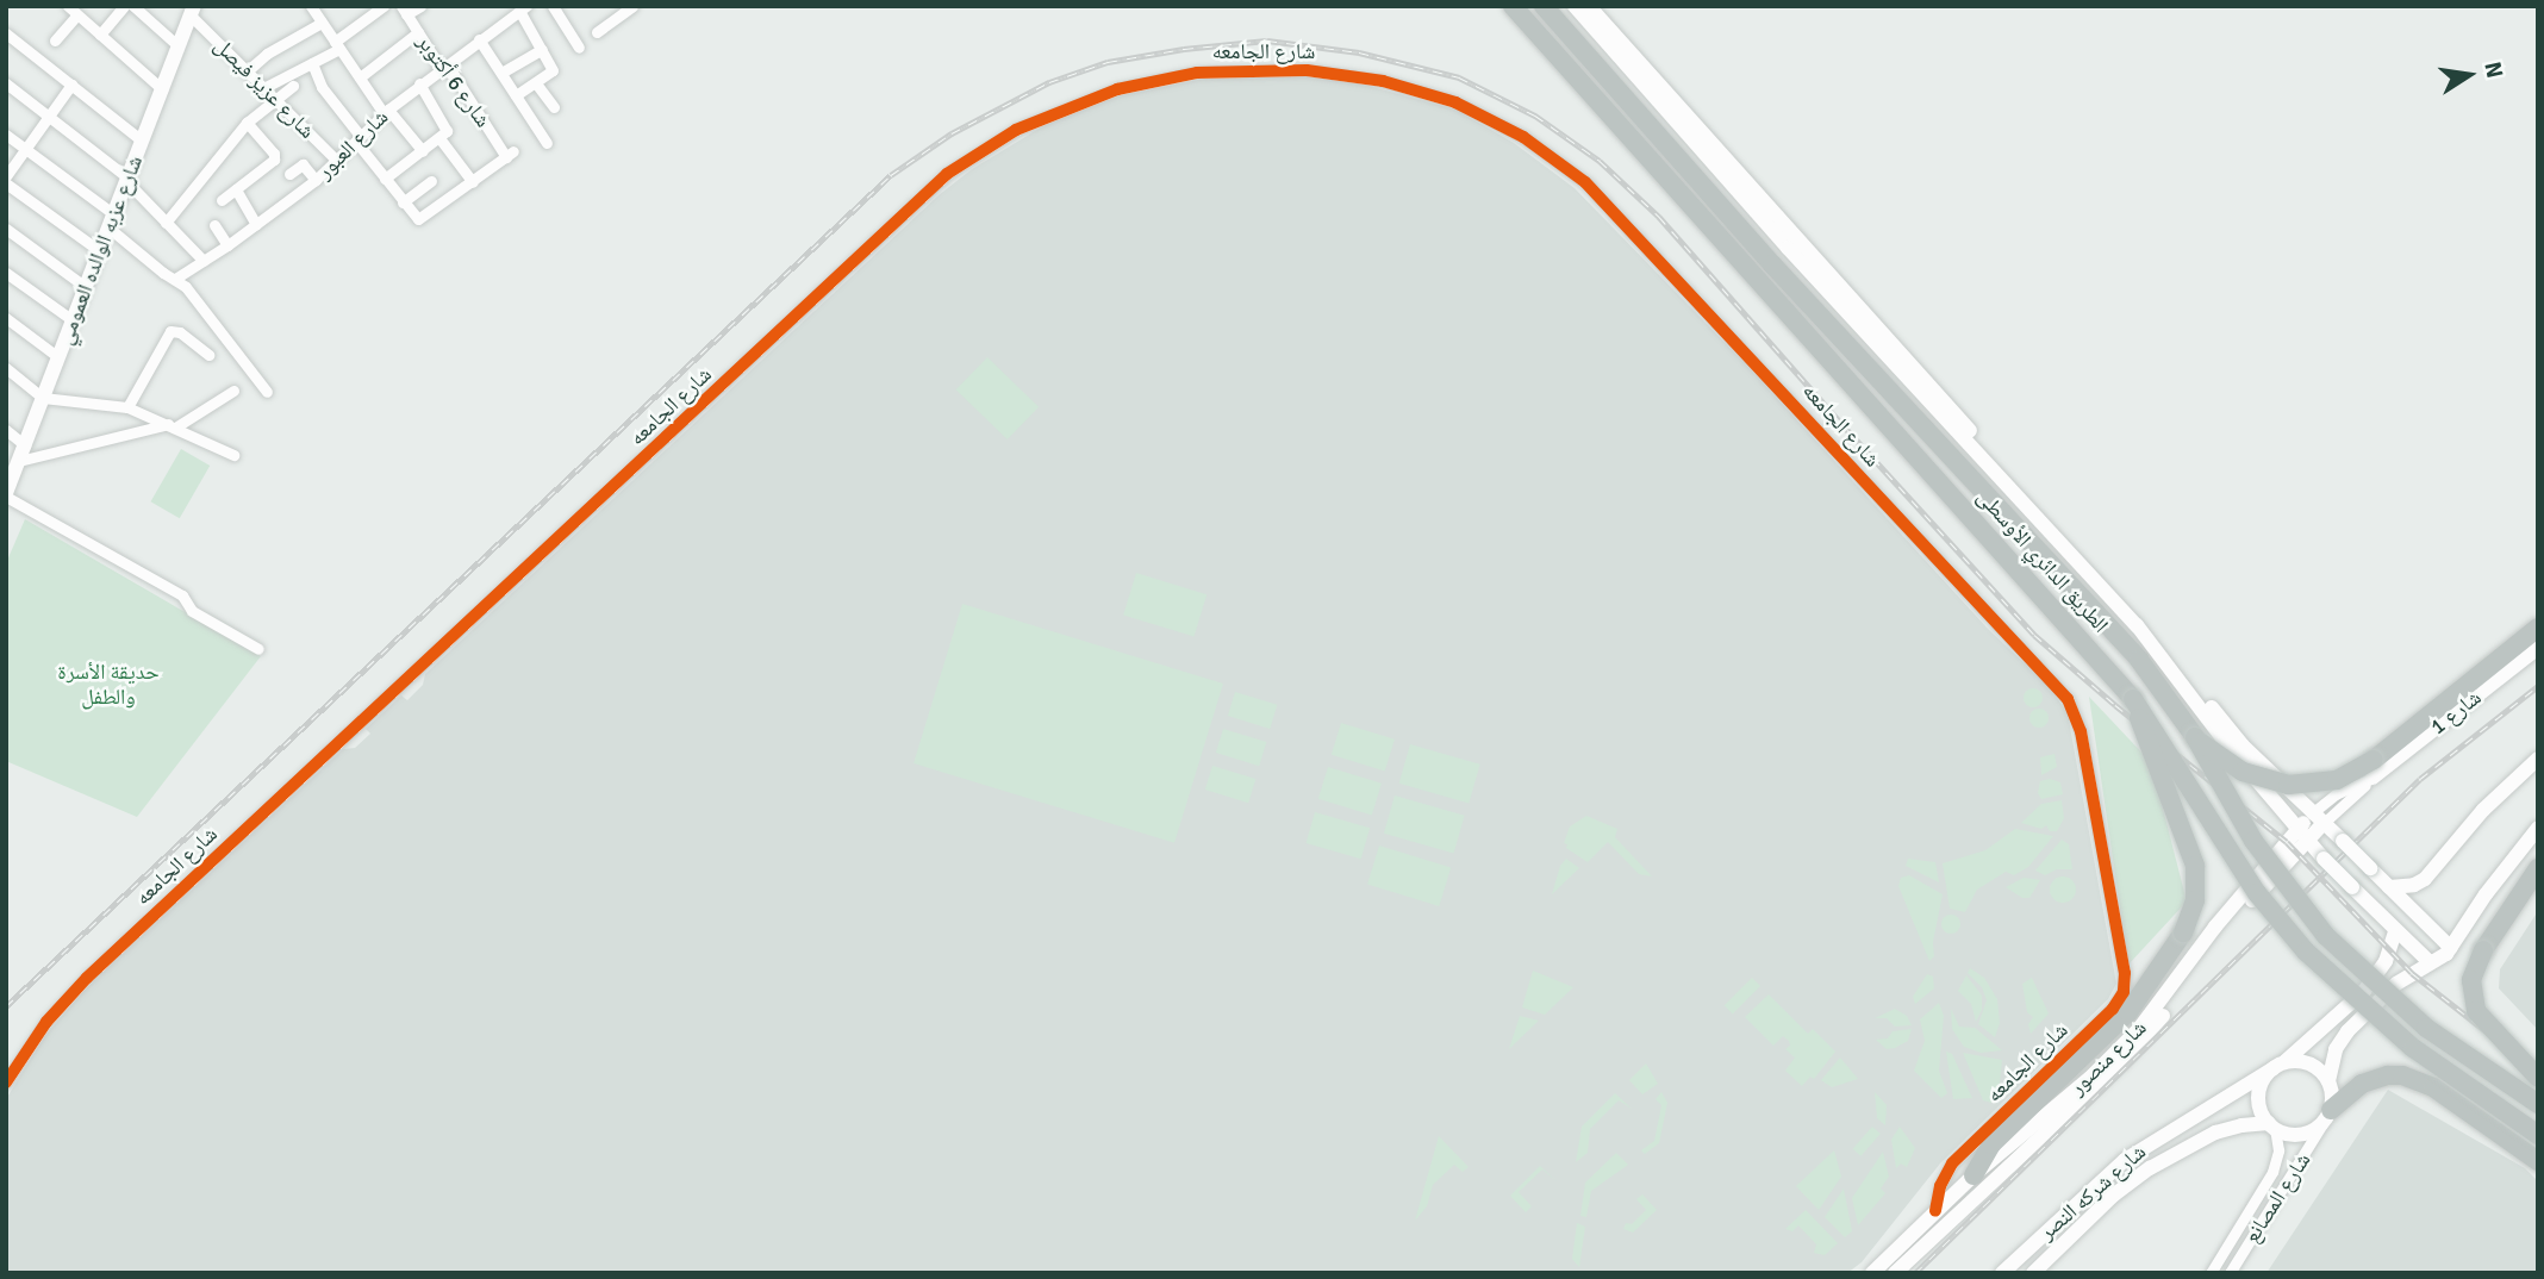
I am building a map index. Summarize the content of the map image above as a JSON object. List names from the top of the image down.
{
  "streets": {
    "highway": ["الطريق الدائري الأوسطى"],
    "street": [
      "شارع الجامعه",
      "شارع 6 أكتوبر",
      "شارع عزيز فيصل",
      "شارع العبور",
      "شارع عزبه الوالده العمومي",
      "شارع 1",
      "شارع منصور",
      "شارع شركه النصر",
      "شارع المصانع"
    ]
  },
  "crossings": [
    ["شارع الجامعه", "شارع منصور"],
    ["شارع 6 أكتوبر", "شارع العبور"],
    ["شارع عزيز فيصل", "شارع العبور"],
    ["شارع عزيز فيصل", "شارع عزبه الوالده العمومي"],
    ["شارع 1", "شارع منصور"],
    ["شارع شركه النصر", "شارع المصانع"]
  ],
  "parks": ["حديقة الأسرة والطفل"],
  "north": "right"
}
